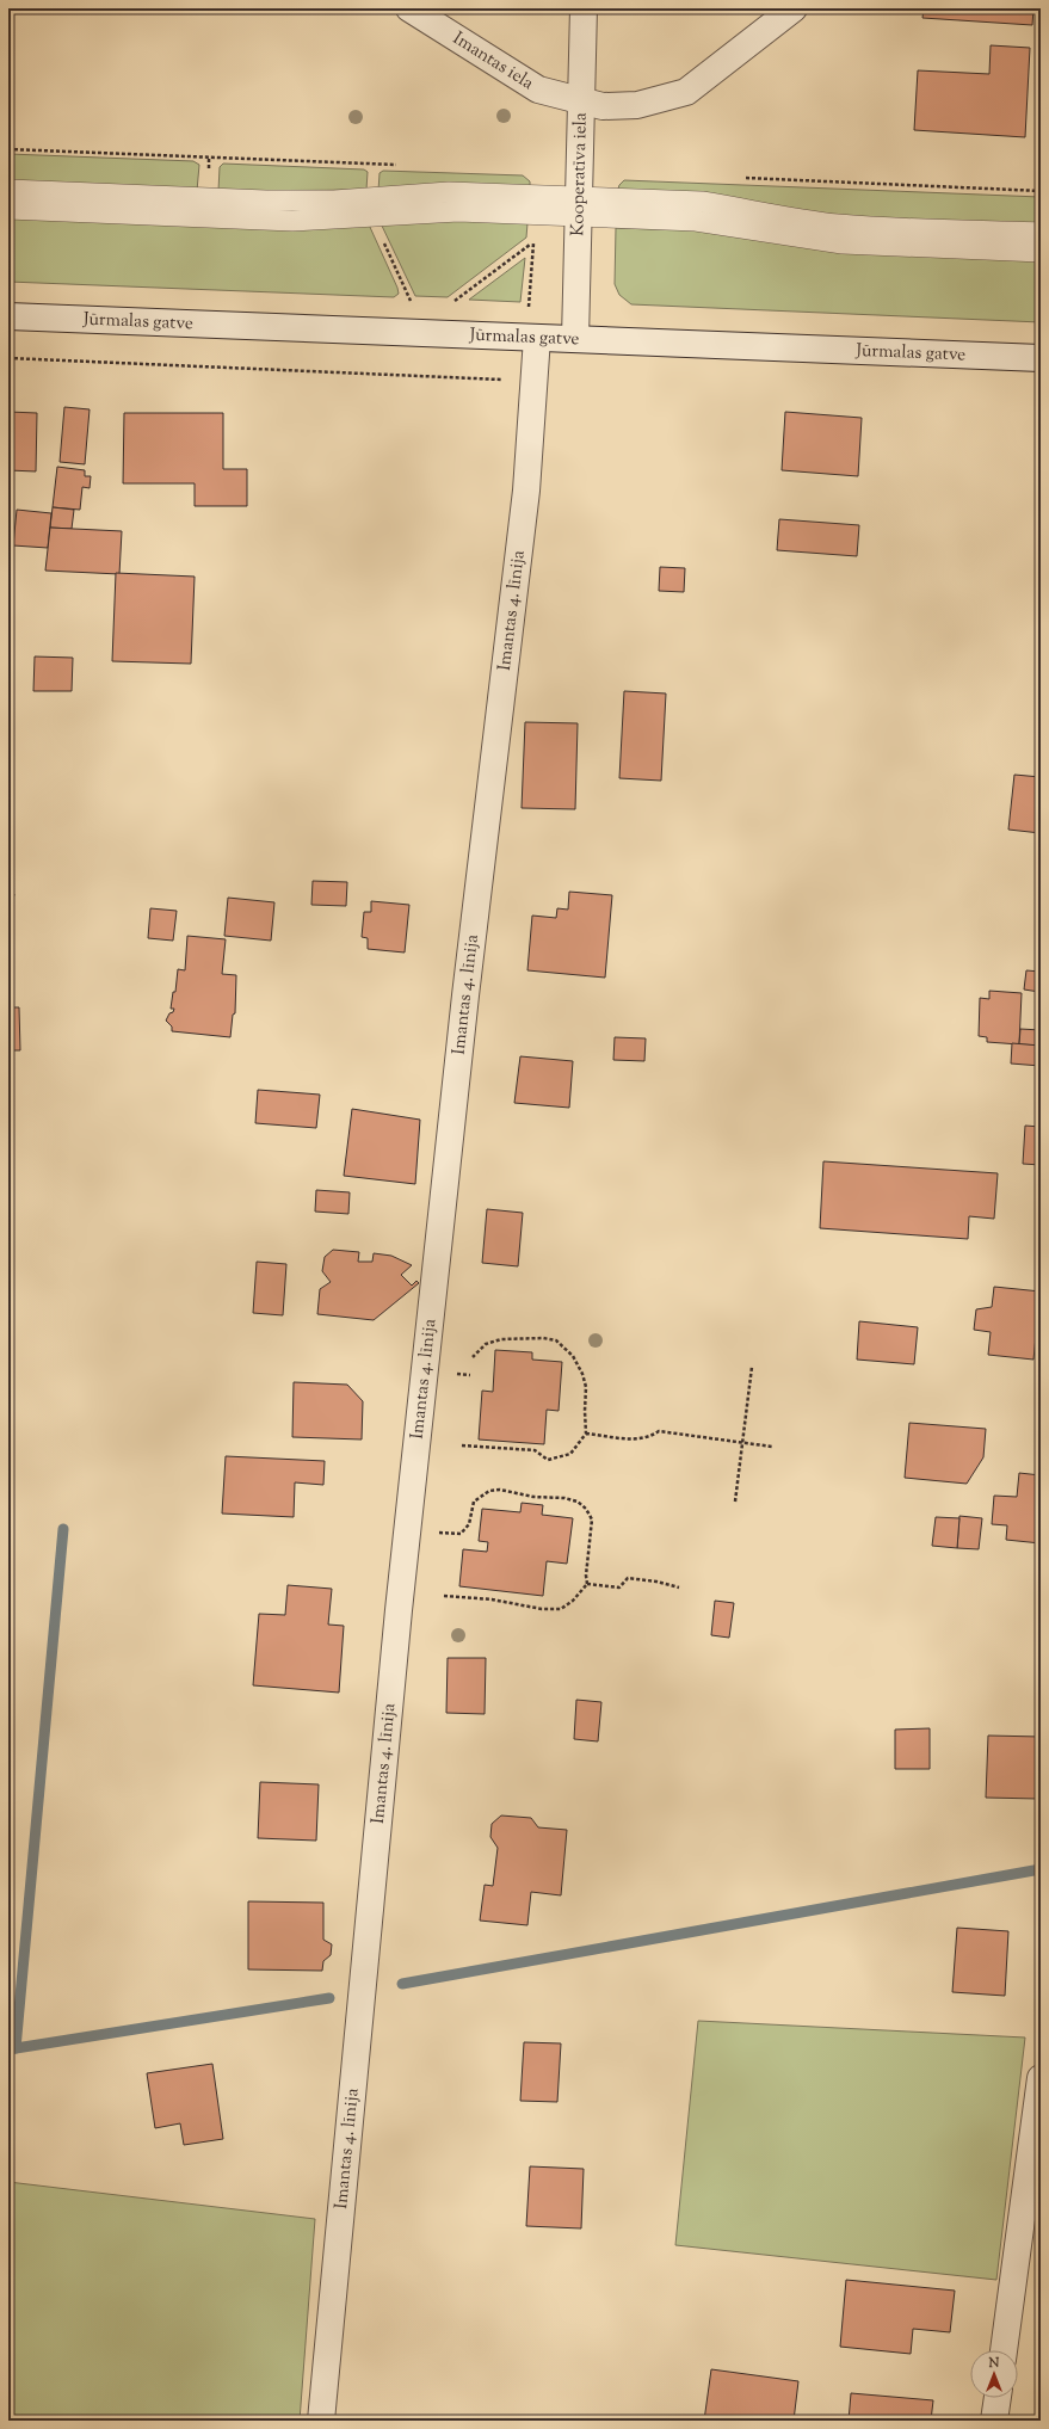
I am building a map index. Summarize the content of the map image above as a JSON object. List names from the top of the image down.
{
  "streets": {
    "street": [
      "Imantas iela",
      "Kooperatīva iela",
      "Jūrmalas gatve",
      "Imantas 4. līnija"
    ]
  },
  "crossings": [
    ["Imantas iela", "Kooperatīva iela"],
    ["Kooperatīva iela", "Jūrmalas gatve"],
    ["Jūrmalas gatve", "Imantas 4. līnija"]
  ],
  "north": "top"
}
